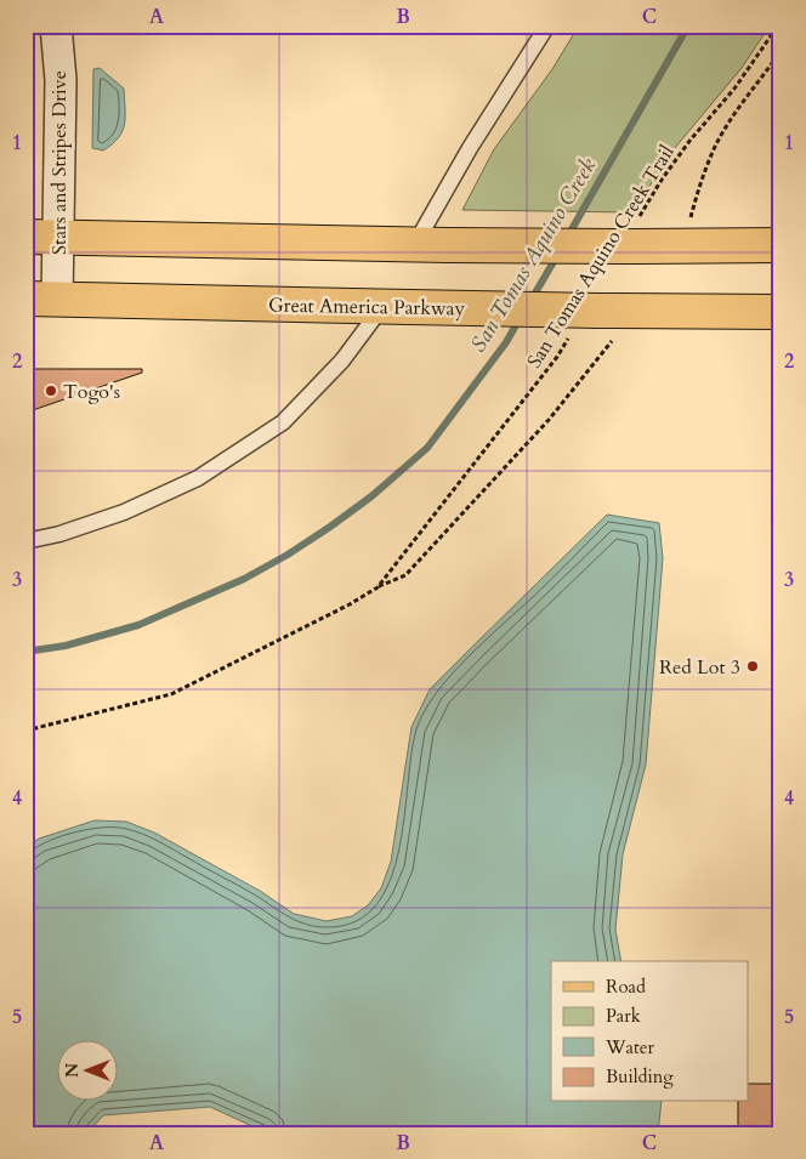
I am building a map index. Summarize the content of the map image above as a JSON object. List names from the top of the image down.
{
  "streets": {
    "main road": ["Great America Parkway"],
    "street": ["Stars and Stripes Drive"],
    "path": ["San Tomas Aquino Creek Trail"]
  },
  "crossings": [
    ["Stars and Stripes Drive", "Great America Parkway"],
    ["San Tomas Aquino Creek Trail", "Great America Parkway"]
  ],
  "water": ["San Tomas Aquino Creek"],
  "places": ["Togo's", "Red Lot 3"],
  "legend": [
    "Road",
    "Park",
    "Water",
    "Building"
  ],
  "north": "left",
  "grid": {
    "columns": ["A", "B", "C"],
    "rows": [
      "1",
      "2",
      "3",
      "4",
      "5"
    ]
  }
}
